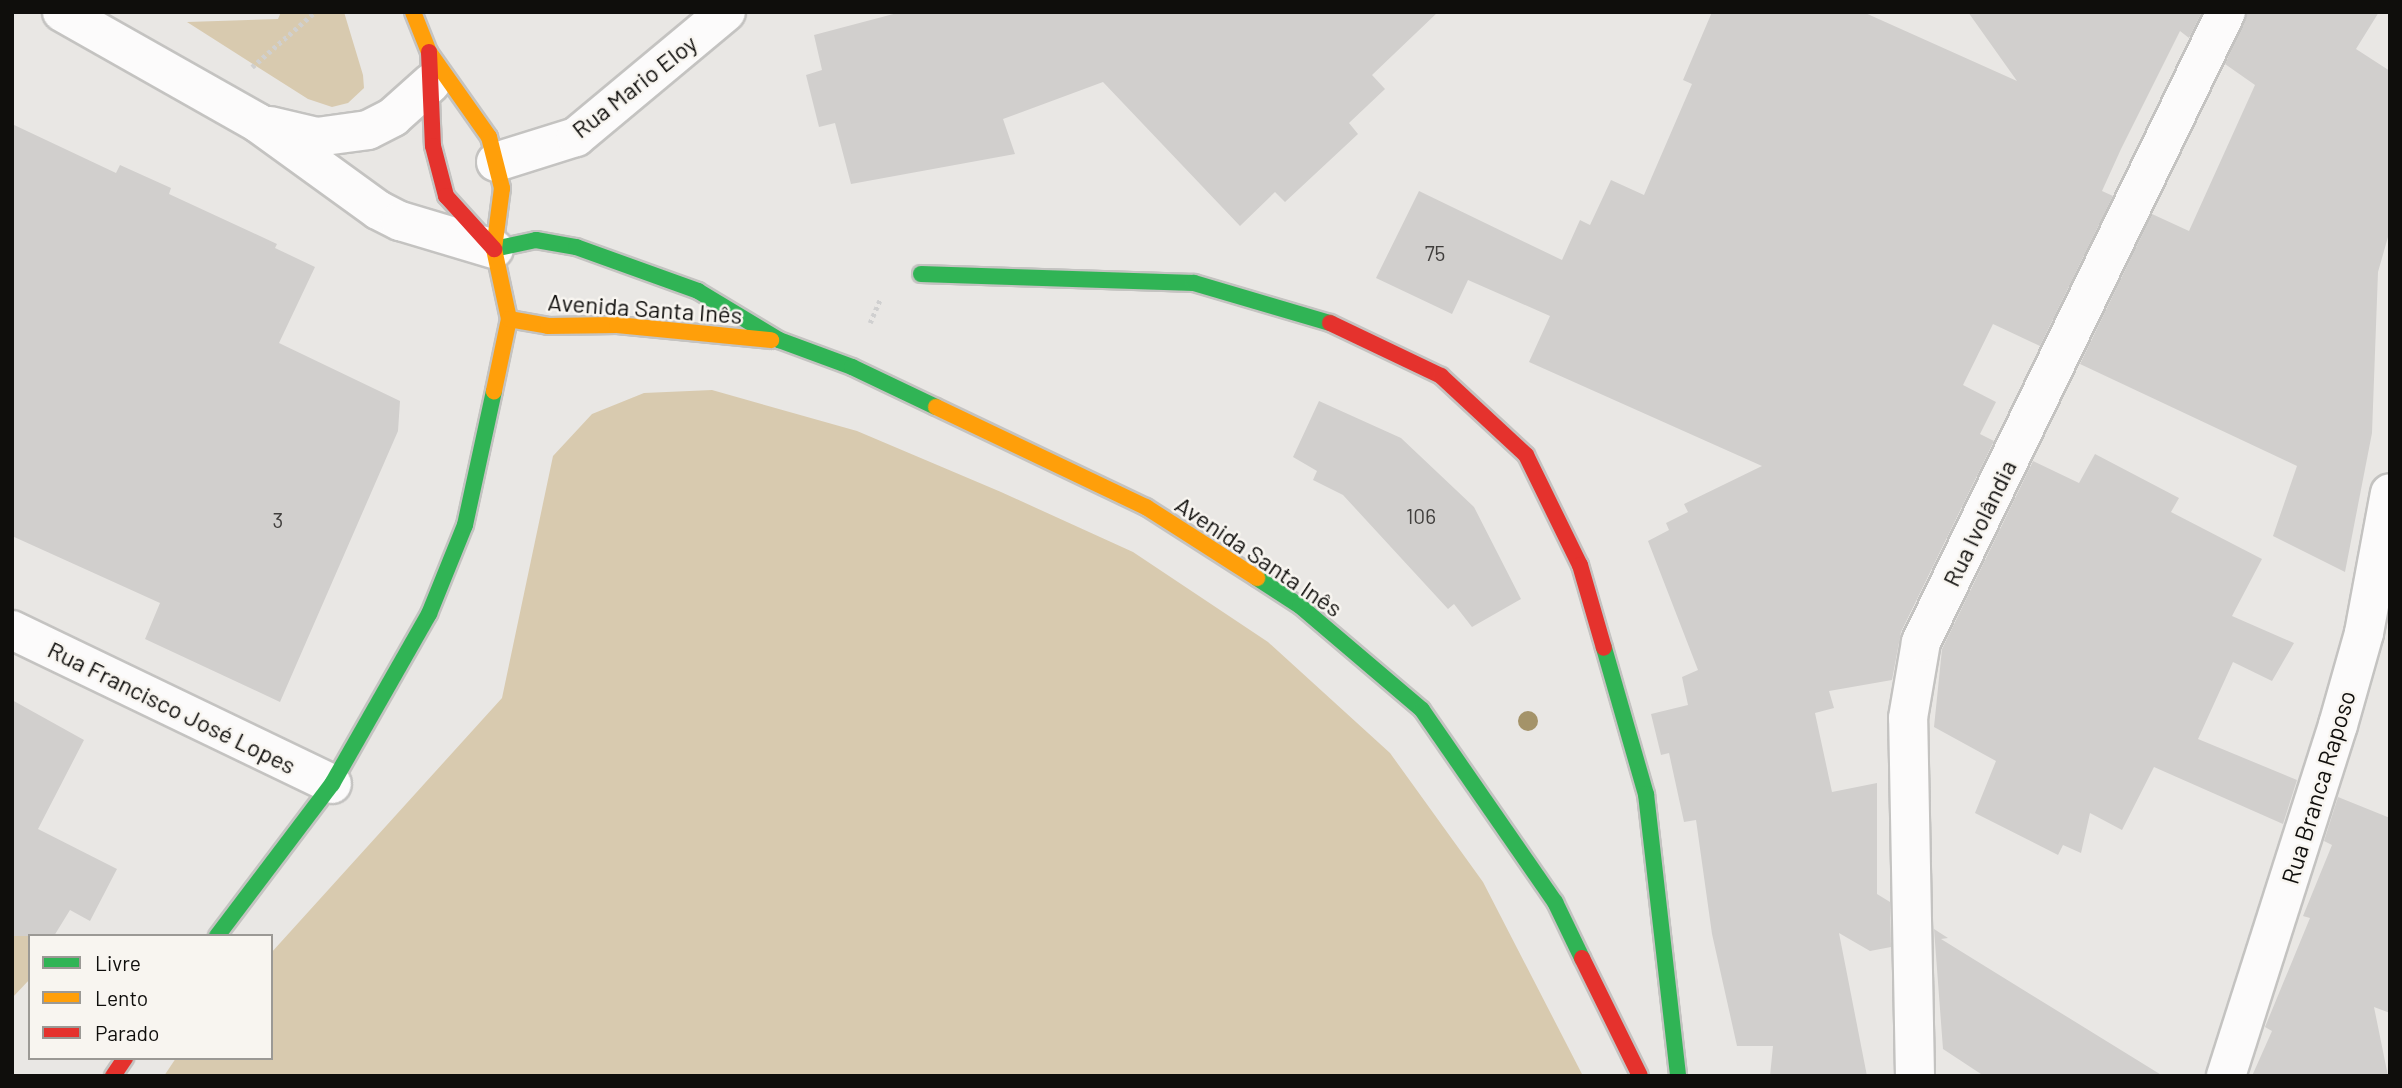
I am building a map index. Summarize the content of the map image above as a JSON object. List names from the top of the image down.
{
  "streets": {
    "main road": ["Avenida Santa Inês"],
    "street": [
      "Rua Mario Eloy",
      "Rua Ivolândia",
      "Rua Francisco José Lopes",
      "Rua Branca Raposo"
    ]
  },
  "house_numbers": ["75", "106", "3"],
  "legend": ["Livre", "Lento", "Parado"]
}
